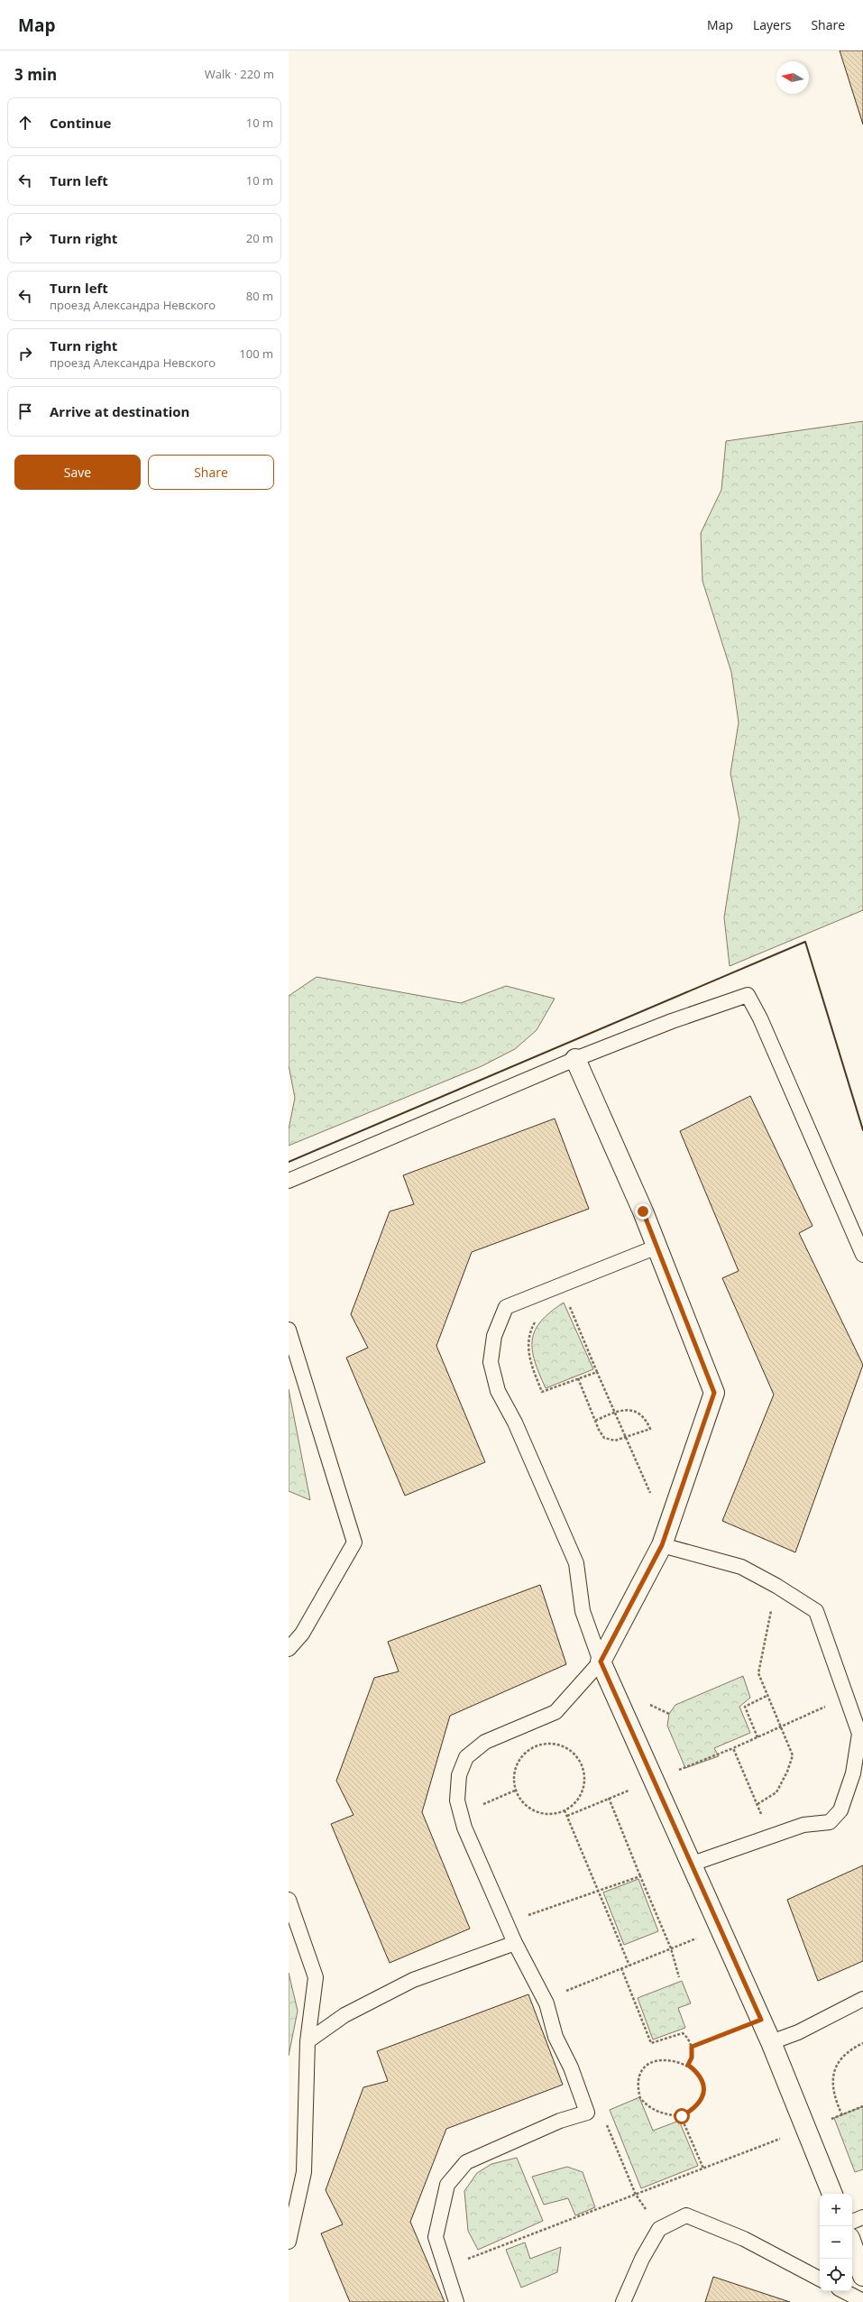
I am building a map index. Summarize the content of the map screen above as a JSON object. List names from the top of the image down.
{
  "north": "left",
  "page": {
    "header": "Map",
    "nav": ["Map", "Layers", "Share"],
    "heading": ["3 min", "Walk · 220 m"],
    "list": [
      ["Continue", "10 m"],
      ["Turn left", "10 m"],
      ["Turn right", "20 m"],
      ["Turn left", "проезд Александра Невского", "80 m"],
      ["Turn right", "проезд Александра Невского", "100 m"],
      "Arrive at destination"
    ],
    "buttons": ["Save", "Share"],
    "map_buttons": ["+", "−"]
  }
}
